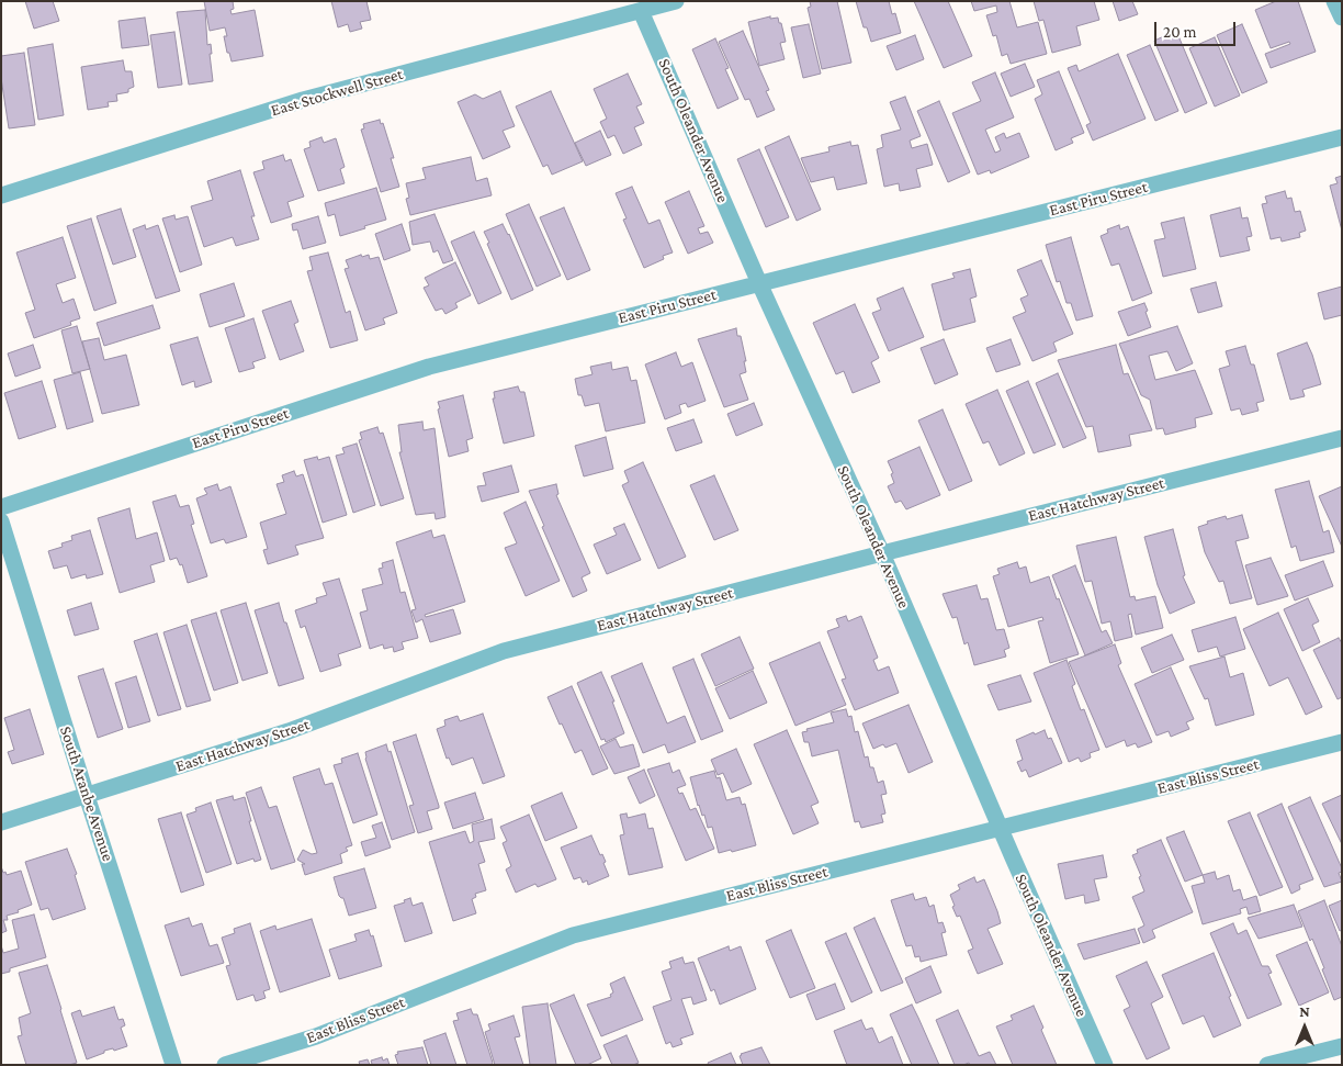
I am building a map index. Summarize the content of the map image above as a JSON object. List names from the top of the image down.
{
  "streets": {
    "street": [
      "East Stockwell Street",
      "South Oleander Avenue",
      "East Piru Street",
      "East Hatchway Street",
      "East Bliss Street",
      "South Aranbe Avenue"
    ]
  },
  "crossings": [
    ["East Stockwell Street", "South Oleander Avenue"],
    ["South Oleander Avenue", "East Piru Street"],
    ["South Oleander Avenue", "East Hatchway Street"],
    ["South Oleander Avenue", "East Bliss Street"],
    ["East Hatchway Street", "South Aranbe Avenue"]
  ],
  "scale_bar": "20 m",
  "north": "top"
}
